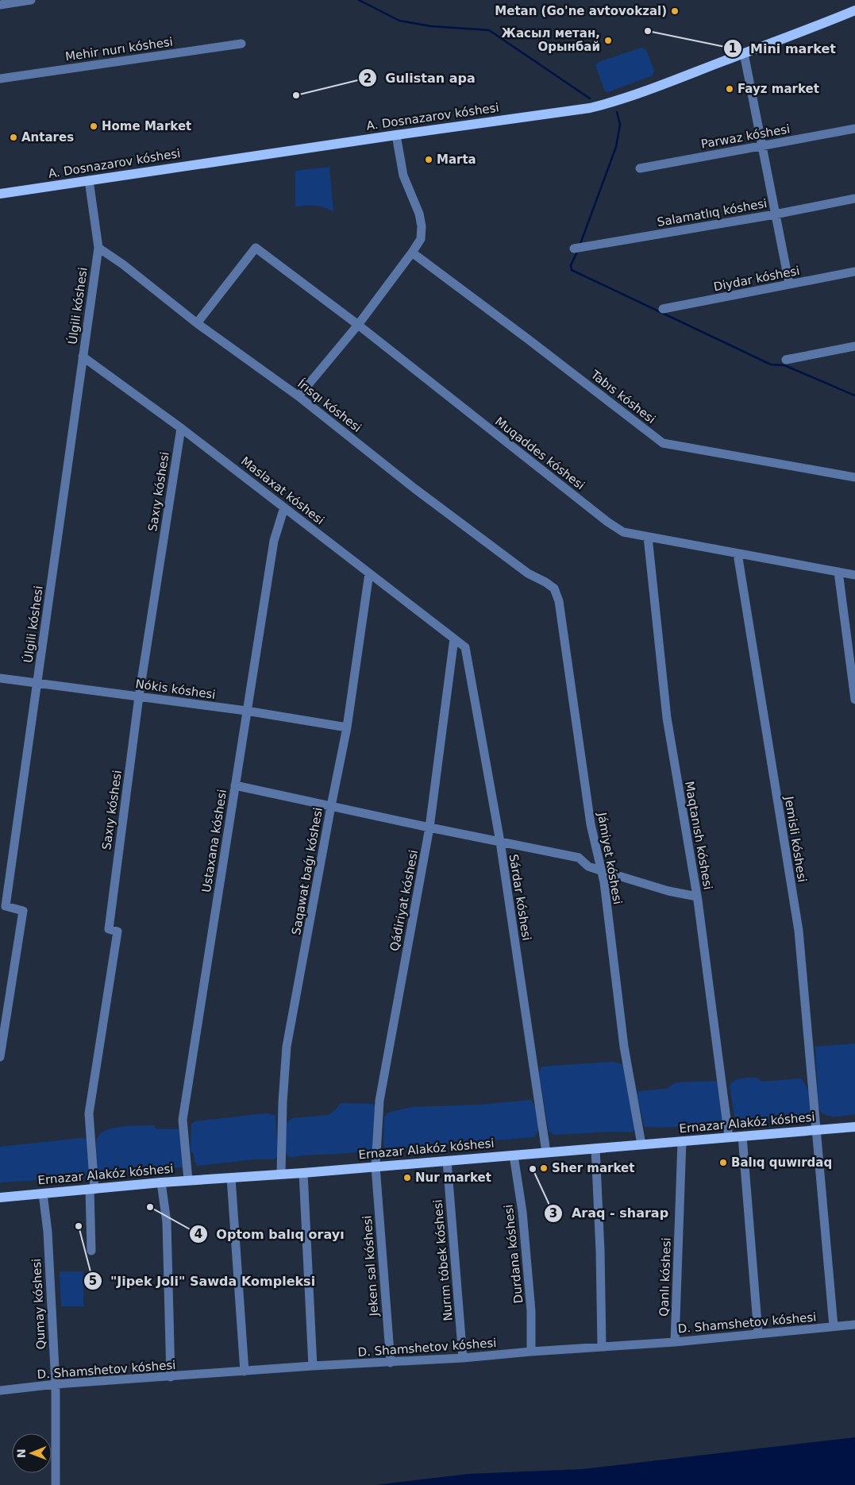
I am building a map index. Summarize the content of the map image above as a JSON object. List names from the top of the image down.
{
  "streets": {
    "main road": ["A. Dosnazarov kóshesi", "Ernazar Alakóz kóshesi"],
    "street": [
      "Mehir nurı kóshesi",
      "Parwaz kóshesi",
      "Salamatlıq kóshesi",
      "Diydar kóshesi",
      "Úlgili kóshesi",
      "Tabıs kóshesi",
      "Írısqı kóshesi",
      "Muqaddes kóshesi",
      "Maslaxat kóshesi",
      "Saxıy kóshesi",
      "Nókis kóshesi",
      "Maqtanısh kóshesi",
      "Jemisli kóshesi",
      "Ustaxana kóshesi",
      "Jámiyet kóshesi",
      "Saqawat baǵı kóshesi",
      "Sárdar kóshesi",
      "Qádiriyat kóshesi",
      "Durdana kóshesi",
      "Nurım tóbek kóshesi",
      "Jeken sal kóshesi",
      "Qanlı kóshesi",
      "Qumay kóshesi",
      "D. Shamshetov kóshesi"
    ]
  },
  "crossings": [
    ["A. Dosnazarov kóshesi", "Úlgili kóshesi"],
    ["Úlgili kóshesi", "Írısqı kóshesi"],
    ["Úlgili kóshesi", "Maslaxat kóshesi"],
    ["Úlgili kóshesi", "Nókis kóshesi"],
    ["Írısqı kóshesi", "Muqaddes kóshesi"],
    ["Írısqı kóshesi", "Jámiyet kóshesi"],
    ["Muqaddes kóshesi", "Maqtanısh kóshesi"],
    ["Muqaddes kóshesi", "Jemisli kóshesi"],
    ["Maslaxat kóshesi", "Saxıy kóshesi"],
    ["Maslaxat kóshesi", "Ustaxana kóshesi"],
    ["Maslaxat kóshesi", "Saqawat baǵı kóshesi"],
    ["Maslaxat kóshesi", "Sárdar kóshesi"],
    ["Maslaxat kóshesi", "Qádiriyat kóshesi"],
    ["Saxıy kóshesi", "Nókis kóshesi"],
    ["Saxıy kóshesi", "Ernazar Alakóz kóshesi"],
    ["Nókis kóshesi", "Ustaxana kóshesi"],
    ["Nókis kóshesi", "Saqawat baǵı kóshesi"],
    ["Maqtanısh kóshesi", "Ernazar Alakóz kóshesi"],
    ["Jemisli kóshesi", "Ernazar Alakóz kóshesi"],
    ["Jemisli kóshesi", "D. Shamshetov kóshesi"],
    ["Ustaxana kóshesi", "Ernazar Alakóz kóshesi"],
    ["Jámiyet kóshesi", "Ernazar Alakóz kóshesi"],
    ["Saqawat baǵı kóshesi", "Ernazar Alakóz kóshesi"],
    ["Sárdar kóshesi", "Ernazar Alakóz kóshesi"],
    ["Qádiriyat kóshesi", "Ernazar Alakóz kóshesi"],
    ["Qádiriyat kóshesi", "Jeken sal kóshesi"],
    ["Ernazar Alakóz kóshesi", "Durdana kóshesi"],
    ["Ernazar Alakóz kóshesi", "Nurım tóbek kóshesi"],
    ["Ernazar Alakóz kóshesi", "Jeken sal kóshesi"],
    ["Ernazar Alakóz kóshesi", "Qanlı kóshesi"],
    ["Ernazar Alakóz kóshesi", "Qumay kóshesi"],
    ["Durdana kóshesi", "D. Shamshetov kóshesi"],
    ["Nurım tóbek kóshesi", "D. Shamshetov kóshesi"],
    ["Jeken sal kóshesi", "D. Shamshetov kóshesi"],
    ["Qanlı kóshesi", "D. Shamshetov kóshesi"],
    ["Qumay kóshesi", "D. Shamshetov kóshesi"]
  ],
  "places": [
    "Metan (Go'ne avtovokzal)",
    "Mini market",
    "Жасыл метан, Орынбай",
    "Fayz market",
    "Gulistan apa",
    "Home Market",
    "Antares",
    "Marta",
    "Balıq quwırdaq",
    "Sher market",
    "Araq - sharap",
    "Nur market",
    "Optom balıq orayı",
    "\"Jipek Joli\" Sawda Kompleksi"
  ],
  "north": "left"
}
